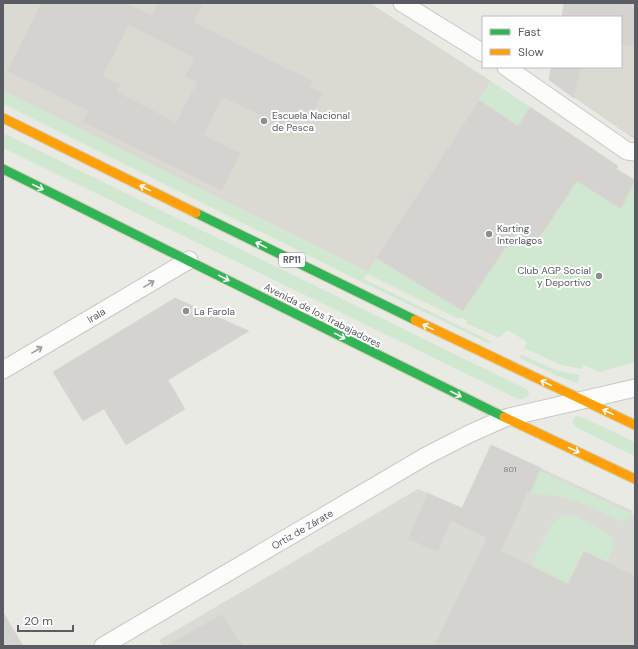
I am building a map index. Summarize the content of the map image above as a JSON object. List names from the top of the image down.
{
  "streets": {
    "main road": ["RP11", "Avenida de los Trabajadores"],
    "street": ["Irala", "Ortiz de Zárate"]
  },
  "crossings": [
    ["RP11", "Ortiz de Zárate"],
    ["Irala", "Avenida de los Trabajadores"],
    ["Avenida de los Trabajadores", "Ortiz de Zárate"]
  ],
  "one_way": ["Irala"],
  "places": [
    "Escuela Nacional de Pesca",
    "Karting Interlagos",
    "Club AGP Social y Deportivo",
    "La Farola"
  ],
  "house_numbers": ["801"],
  "legend": ["Fast", "Slow"],
  "scale_bar": "20 m"
}
